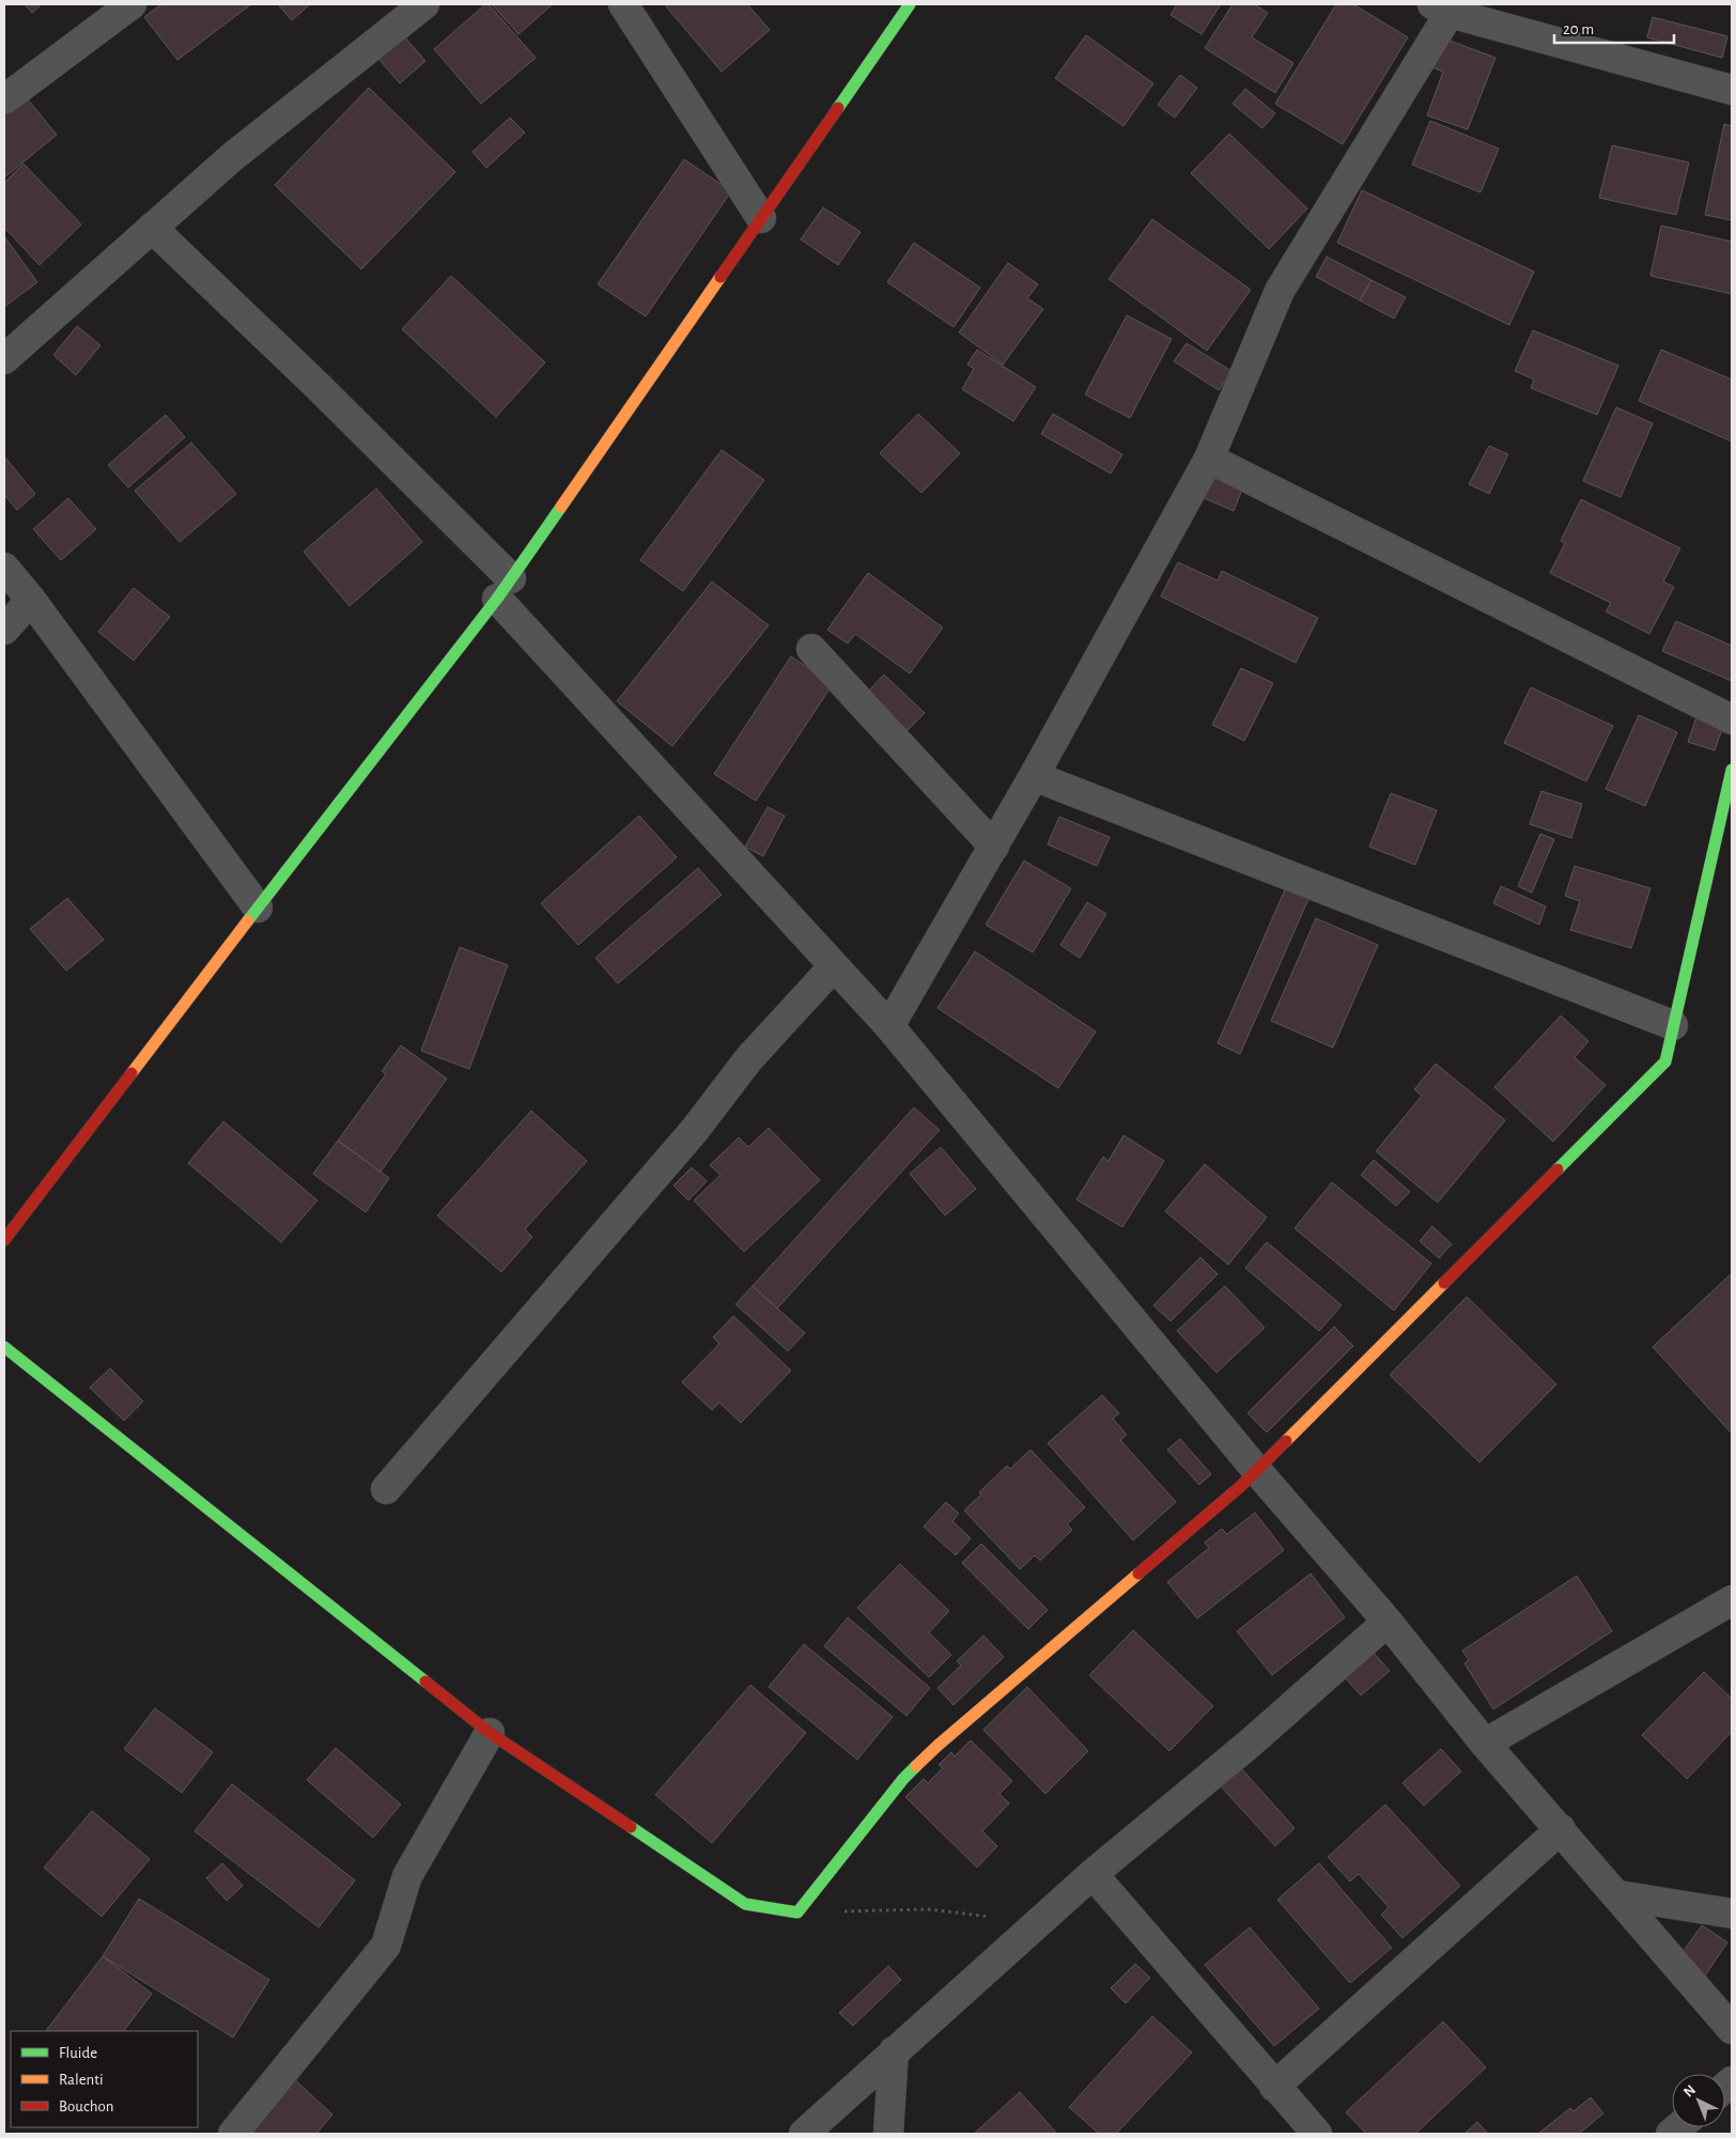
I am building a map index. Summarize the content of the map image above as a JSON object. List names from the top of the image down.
{
  "legend": ["Fluide", "Ralenti", "Bouchon"],
  "scale_bar": "20 m",
  "north": "top left"
}
